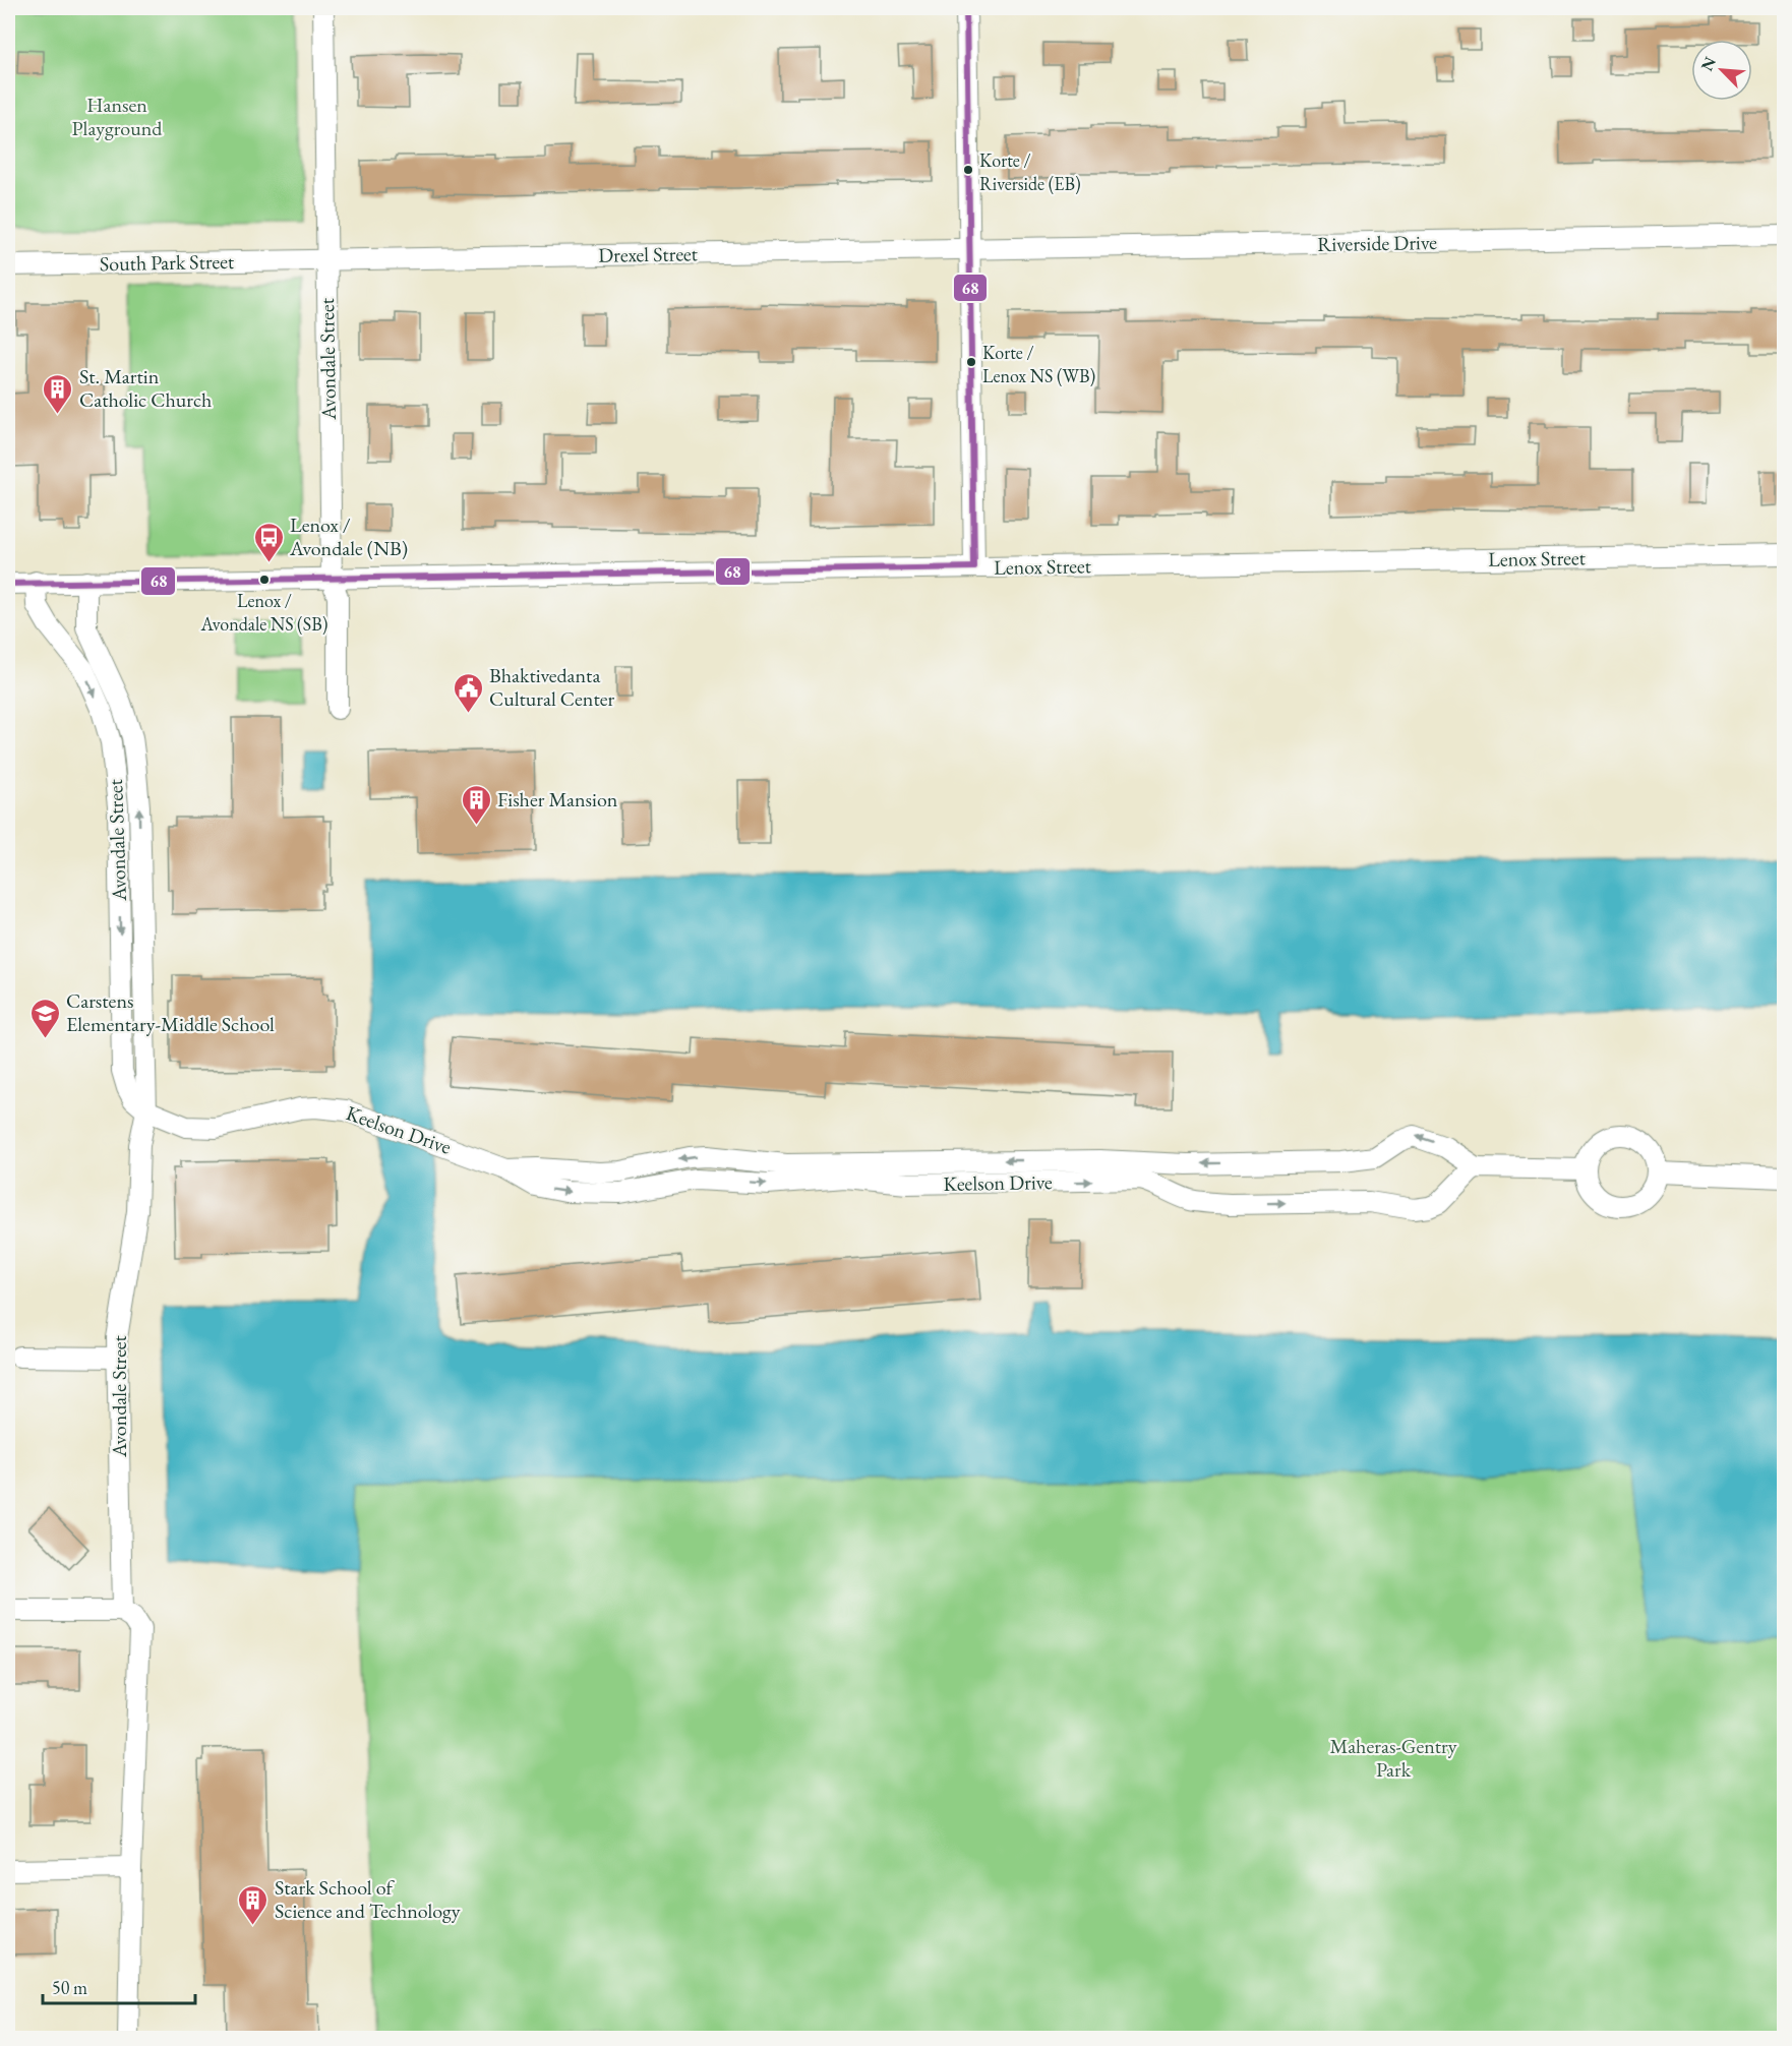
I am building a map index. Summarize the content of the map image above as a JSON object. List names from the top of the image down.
{
  "streets": {
    "street": [
      "Riverside Drive",
      "Drexel Street",
      "South Park Street",
      "Avondale Street",
      "Lenox Street",
      "Keelson Drive"
    ]
  },
  "crossings": [
    ["Riverside Drive", "Drexel Street"],
    ["Drexel Street", "South Park Street"],
    ["Drexel Street", "Avondale Street"],
    ["South Park Street", "Avondale Street"],
    ["Avondale Street", "Lenox Street"],
    ["Avondale Street", "Keelson Drive"]
  ],
  "parks": ["Hansen Playground", "Maheras-Gentry Park"],
  "places": {
    "other": ["Korte / Riverside (EB)", "Korte / Lenox NS (WB)", "Lenox / Avondale NS (SB)"],
    "building": ["St. Martin Catholic Church", "Fisher Mansion", "Stark School of Science and Technology"],
    "bus stop": ["Lenox / Avondale (NB)"],
    "public building": ["Bhaktivedanta Cultural Center"],
    "school or university": ["Carstens Elementary-Middle School"]
  },
  "lines": ["transit line 68"],
  "scale_bar": "50 m",
  "north": "top left"
}
